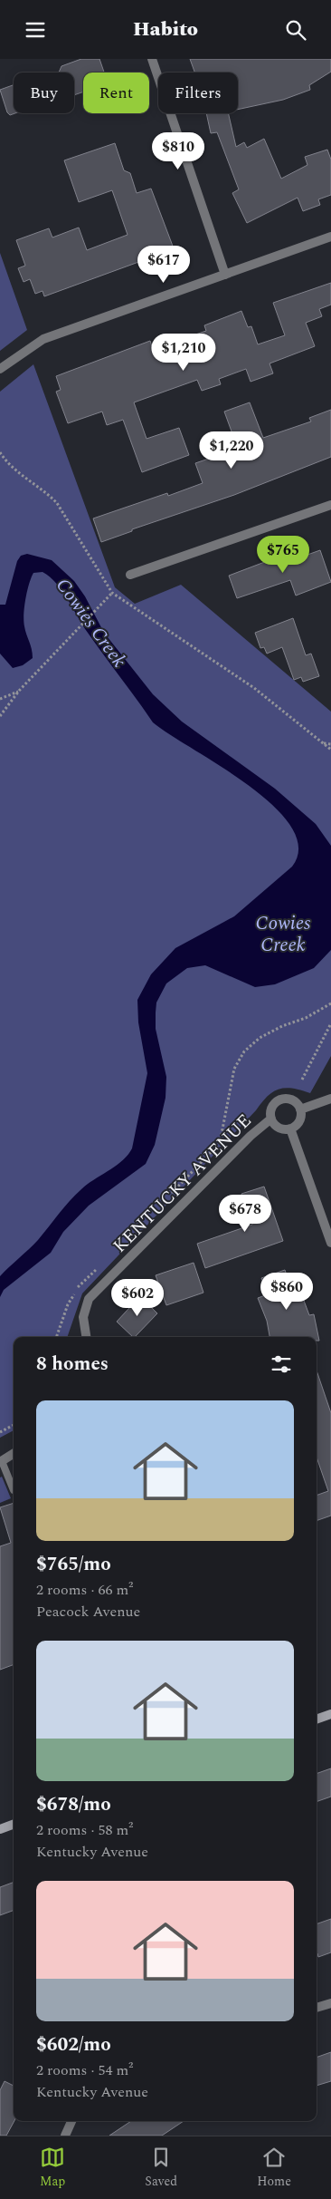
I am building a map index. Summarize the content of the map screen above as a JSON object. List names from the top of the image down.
{
  "streets": {
    "street": ["KENTUCKY AVENUE"]
  },
  "water": ["Cowies Creek"],
  "page": {
    "header": "Habito",
    "chip": ["Buy", "Rent", "Filters"],
    "price": [
      "$810",
      "$617",
      "$1,210",
      "$1,220",
      "$765",
      "$678",
      "$860",
      "$602"
    ],
    "heading": "8 homes",
    "list": [
      {
        "name": "$765/mo",
        "note": "2 rooms · 66 m² · Peacock Avenue"
      },
      {
        "name": "$678/mo",
        "note": "2 rooms · 58 m² · Kentucky Avenue"
      },
      {
        "name": "$602/mo",
        "note": "2 rooms · 54 m² · Kentucky Avenue"
      }
    ],
    "tabs": ["Map", "Saved", "Home"]
  }
}
